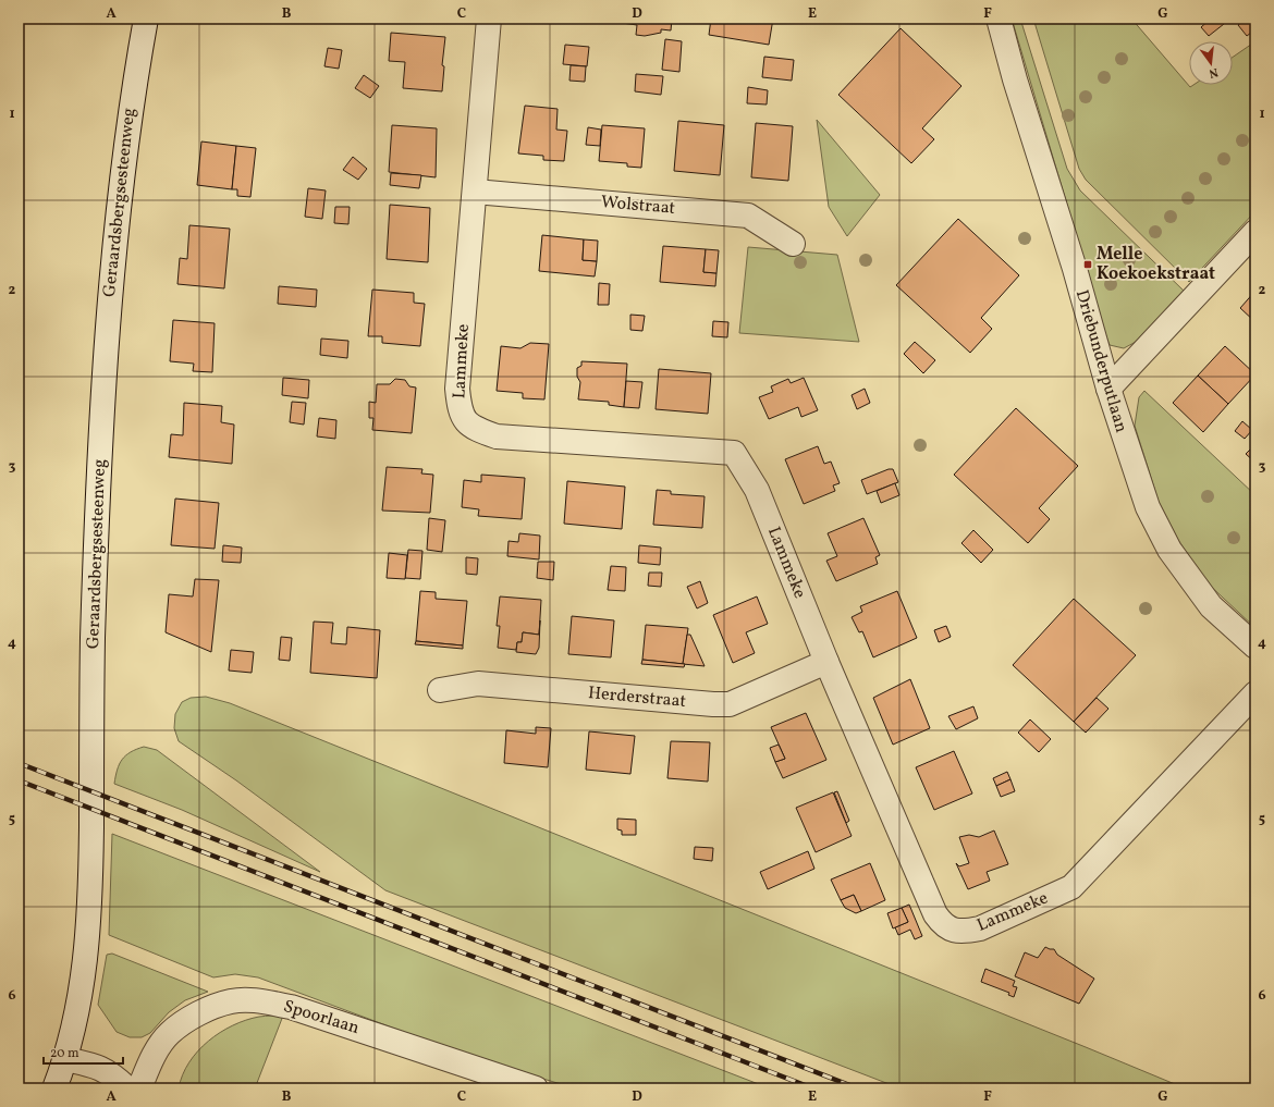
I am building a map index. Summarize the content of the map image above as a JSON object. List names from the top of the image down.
{
  "streets": {
    "street": [
      "Geraardsbergsesteenweg",
      "Wolstraat",
      "Lammeke",
      "Driebunderputlaan",
      "Herderstraat",
      "Spoorlaan"
    ]
  },
  "crossings": [
    ["Wolstraat", "Lammeke"],
    ["Lammeke", "Herderstraat"]
  ],
  "places": {
    "transit": ["Melle Koekoekstraat"]
  },
  "scale_bar": "20 m",
  "north": "bottom",
  "grid": {
    "columns": [
      "A",
      "B",
      "C",
      "D",
      "E",
      "F",
      "G"
    ],
    "rows": [
      "1",
      "2",
      "3",
      "4",
      "5",
      "6"
    ]
  }
}
